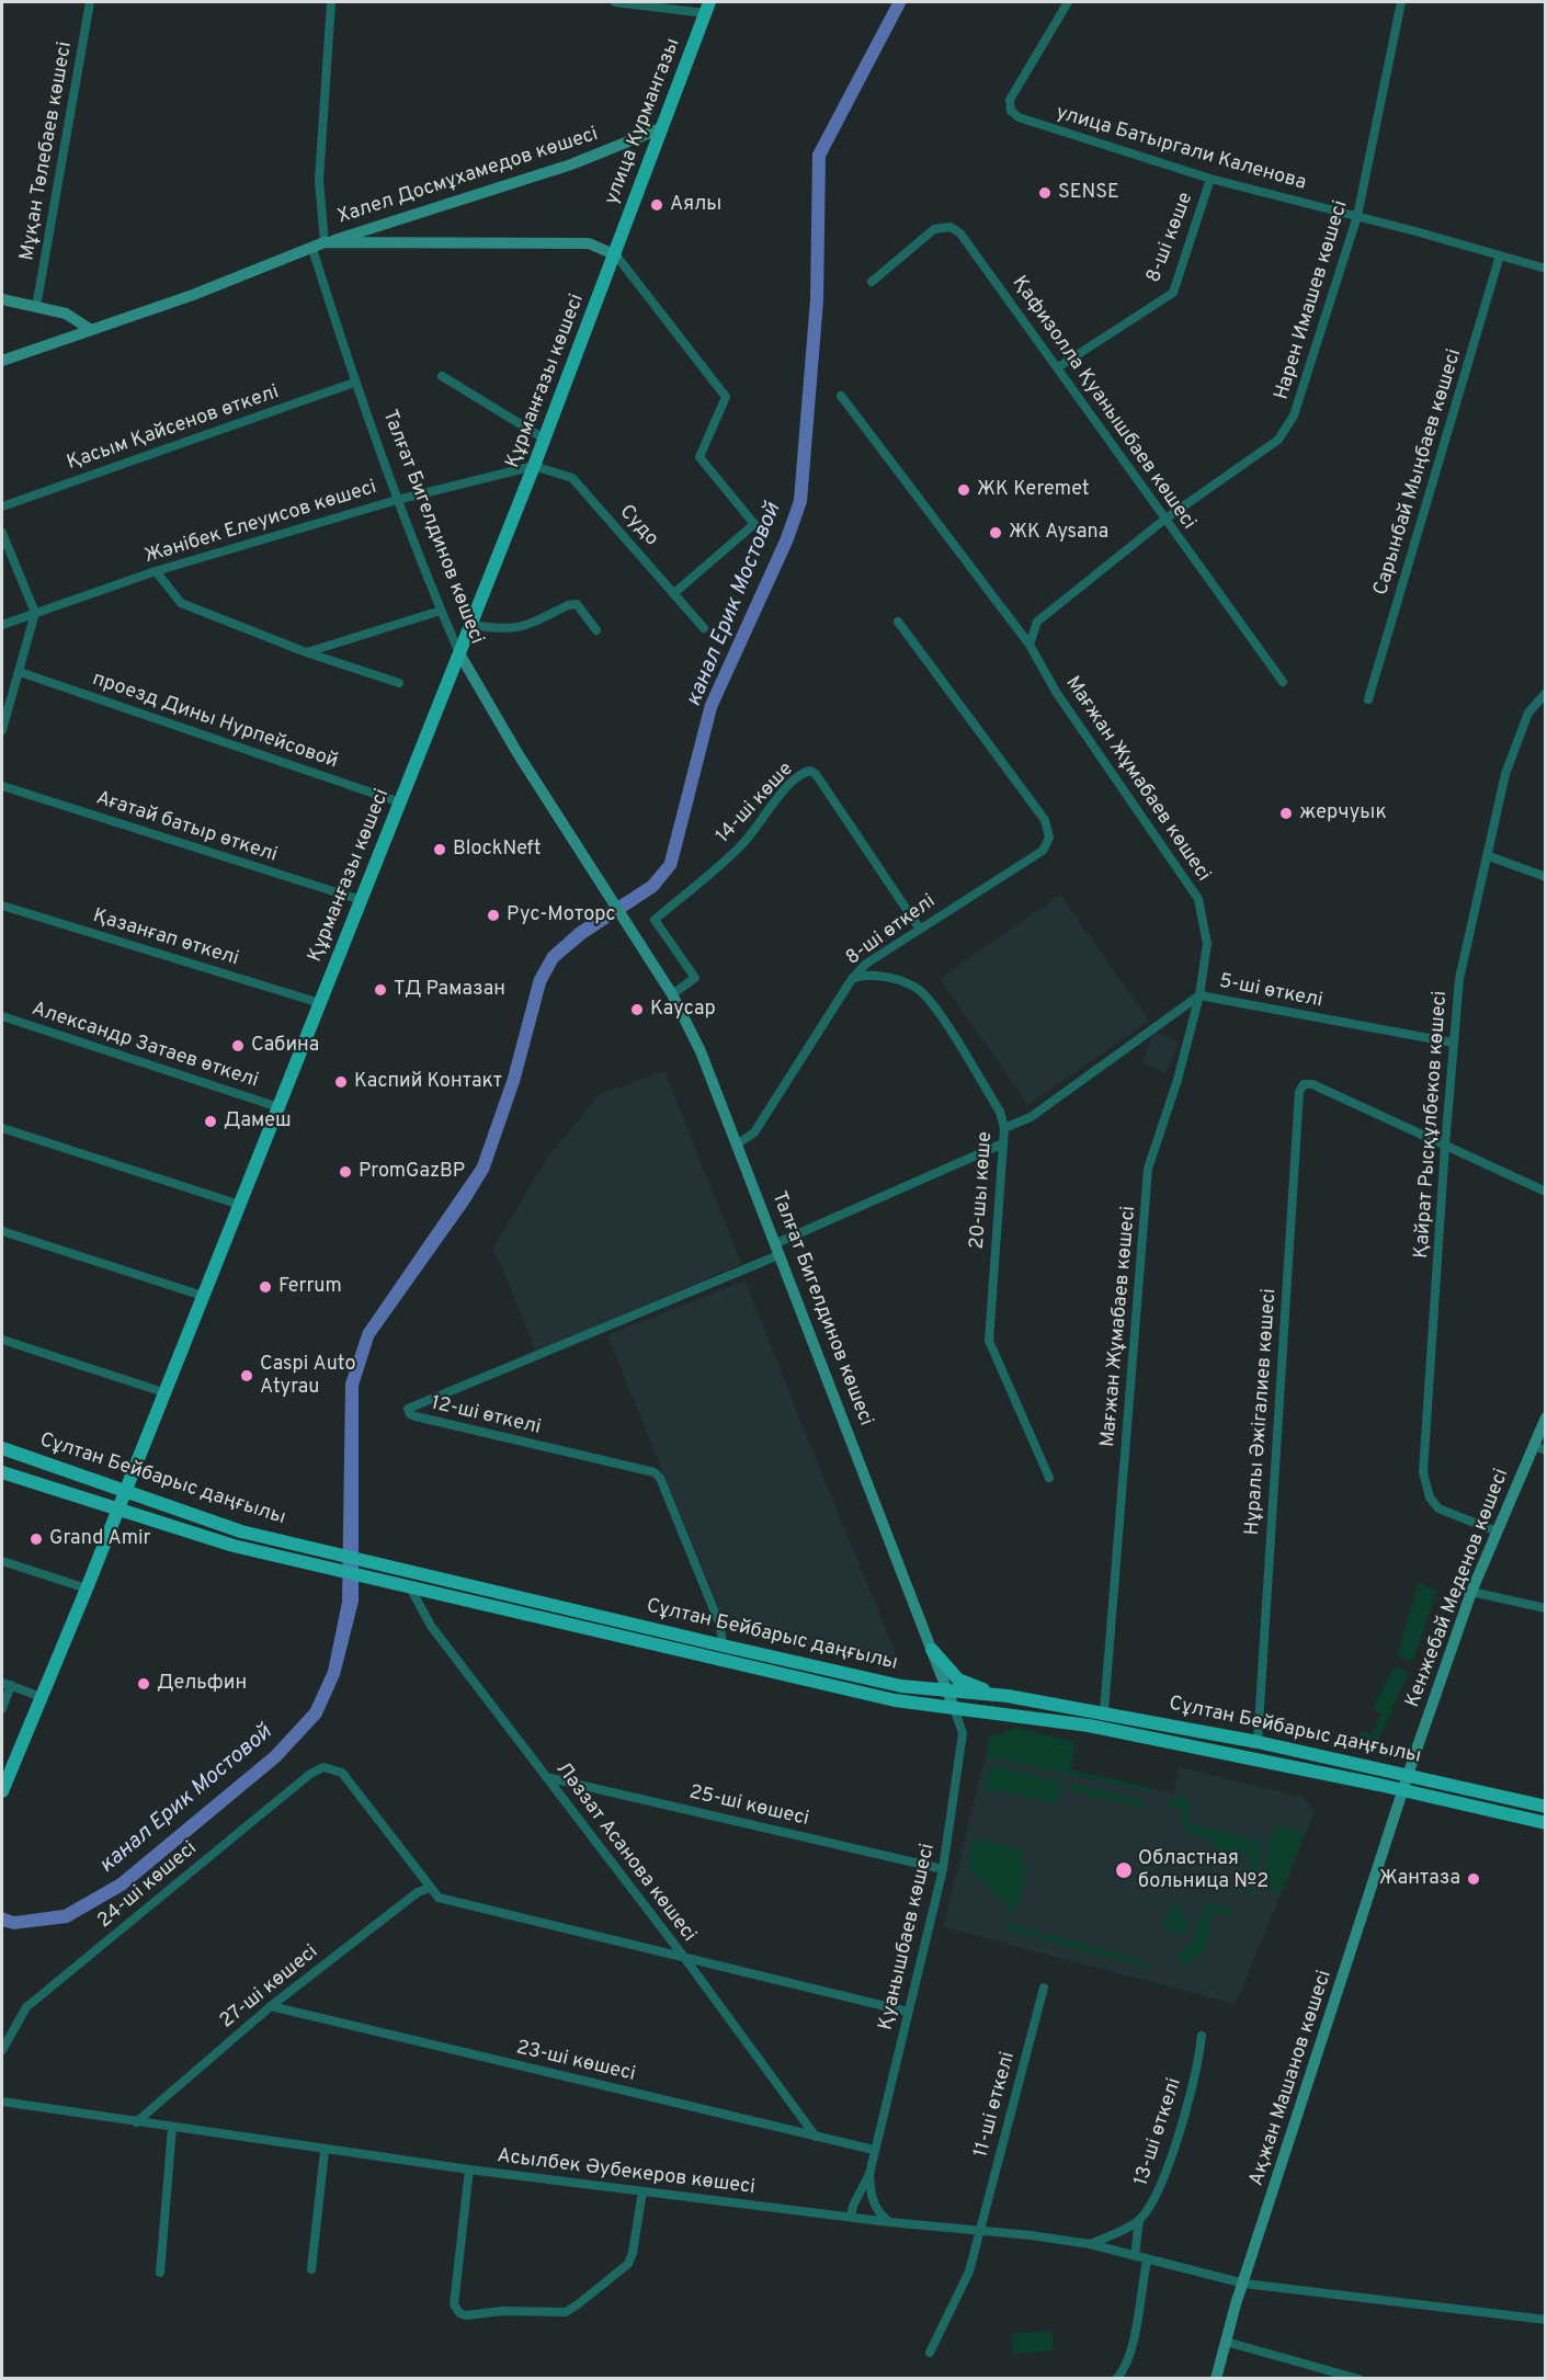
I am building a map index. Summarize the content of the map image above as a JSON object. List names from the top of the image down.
{
  "streets": {
    "main road": ["улица Курмангазы", "Құрманғазы көшесі", "Сұлтан Бейбарыс даңғылы"],
    "street": [
      "улица Батыргали Каленова",
      "Мұқан Төлебаев көшесі",
      "Халел Досмұхамедов көшесі",
      "8-шi көше",
      "Нарен Имашев көшесi",
      "Қафизолла Қуанышбаев көшесi",
      "Қасым Қайсенов өткелі",
      "Сарынбай Мыңбаев көшесі",
      "Жәнібек Елеуисов көшесі",
      "Судо",
      "Талғат Бигелдинов көшесі",
      "проезд Дины Нурпейсовой",
      "Мағжан Жұмабаев көшесі",
      "14-ші көше",
      "Ағатай батыр өткелі",
      "8-ші өткелі",
      "Қазанғап өткелі",
      "5-ші өткелі",
      "Александр Затаев өткелі",
      "Қайрат Рысқұлбеков көшесі",
      "20-шы көше",
      "Нұралы Әжiгалиев көшесi",
      "12-ші өткелі",
      "Кенжебай Меденов көшесі",
      "25-ші көшесі",
      "Ләззат Асанова көшесі",
      "24-ші көшесі",
      "Қуанышбаев көшесі",
      "27-ші көшесі",
      "23-ші көшесі",
      "Ақжан Машанов көшесі",
      "11-ші өткелі",
      "13-ші өткелі",
      "Асылбек Әубекеров көшесі"
    ]
  },
  "crossings": [
    ["улица Курмангазы", "Халел Досмұхамедов көшесі"],
    ["улица Курмангазы", "Құрманғазы көшесі"],
    ["улица Батыргали Каленова", "8-шi көше"],
    ["улица Батыргали Каленова", "Нарен Имашев көшесi"],
    ["улица Батыргали Каленова", "Сарынбай Мыңбаев көшесі"],
    ["Халел Досмұхамедов көшесі", "Құрманғазы көшесі"],
    ["Халел Досмұхамедов көшесі", "Талғат Бигелдинов көшесі"],
    ["8-шi көше", "Қафизолла Қуанышбаев көшесi"],
    ["Нарен Имашев көшесi", "Қафизолла Қуанышбаев көшесi"],
    ["Нарен Имашев көшесi", "Мағжан Жұмабаев көшесі"],
    ["Құрманғазы көшесі", "Жәнібек Елеуисов көшесі"],
    ["Құрманғазы көшесі", "Судо"],
    ["Құрманғазы көшесі", "Талғат Бигелдинов көшесі"],
    ["Құрманғазы көшесі", "проезд Дины Нурпейсовой"],
    ["Құрманғазы көшесі", "Ағатай батыр өткелі"],
    ["Құрманғазы көшесі", "Қазанғап өткелі"],
    ["Құрманғазы көшесі", "Александр Затаев өткелі"],
    ["Құрманғазы көшесі", "Сұлтан Бейбарыс даңғылы"],
    ["Қасым Қайсенов өткелі", "Талғат Бигелдинов көшесі"],
    ["Жәнібек Елеуисов көшесі", "Судо"],
    ["Жәнібек Елеуисов көшесі", "Талғат Бигелдинов көшесі"],
    ["Талғат Бигелдинов көшесі", "14-ші көше"],
    ["Талғат Бигелдинов көшесі", "8-ші өткелі"],
    ["Талғат Бигелдинов көшесі", "12-ші өткелі"],
    ["Талғат Бигелдинов көшесі", "Сұлтан Бейбарыс даңғылы"],
    ["Талғат Бигелдинов көшесі", "Қуанышбаев көшесі"],
    ["Мағжан Жұмабаев көшесі", "5-ші өткелі"],
    ["Мағжан Жұмабаев көшесі", "Сұлтан Бейбарыс даңғылы"],
    ["14-ші көше", "8-ші өткелі"],
    ["8-ші өткелі", "20-шы көше"],
    ["5-ші өткелі", "Қайрат Рысқұлбеков көшесі"],
    ["5-ші өткелі", "20-шы көше"],
    ["Қайрат Рысқұлбеков көшесі", "Нұралы Әжiгалиев көшесi"],
    ["Қайрат Рысқұлбеков көшесі", "Кенжебай Меденов көшесі"],
    ["Нұралы Әжiгалиев көшесi", "Сұлтан Бейбарыс даңғылы"],
    ["12-ші өткелі", "Сұлтан Бейбарыс даңғылы"],
    ["Сұлтан Бейбарыс даңғылы", "Кенжебай Меденов көшесі"],
    ["Сұлтан Бейбарыс даңғылы", "Ләззат Асанова көшесі"],
    ["Сұлтан Бейбарыс даңғылы", "Қуанышбаев көшесі"],
    ["Сұлтан Бейбарыс даңғылы", "Ақжан Машанов көшесі"],
    ["Кенжебай Меденов көшесі", "Ақжан Машанов көшесі"],
    ["25-ші көшесі", "Ләззат Асанова көшесі"],
    ["25-ші көшесі", "Қуанышбаев көшесі"],
    ["Ләззат Асанова көшесі", "23-ші көшесі"],
    ["24-ші көшесі", "27-ші көшесі"],
    ["Қуанышбаев көшесі", "23-ші көшесі"],
    ["Қуанышбаев көшесі", "Асылбек Әубекеров көшесі"],
    ["27-ші көшесі", "23-ші көшесі"],
    ["27-ші көшесі", "Асылбек Әубекеров көшесі"],
    ["Ақжан Машанов көшесі", "Асылбек Әубекеров көшесі"],
    ["11-ші өткелі", "Асылбек Әубекеров көшесі"]
  ],
  "water": ["канал Ерик Мостовой"],
  "places": [
    "SENSE",
    "Аялы",
    "ЖК Keremet",
    "ЖК Aysana",
    "жерчуык",
    "BlockNeft",
    "Рус-Моторс",
    "ТД Рамазан",
    "Каусар",
    "Сабина",
    "Каспий Контакт",
    "Дамеш",
    "PromGazBP",
    "Ferrum",
    "Caspi Auto Atyrau",
    "Grand Amir",
    "Дельфин",
    "Областная больница №2",
    "Жантаза"
  ]
}
